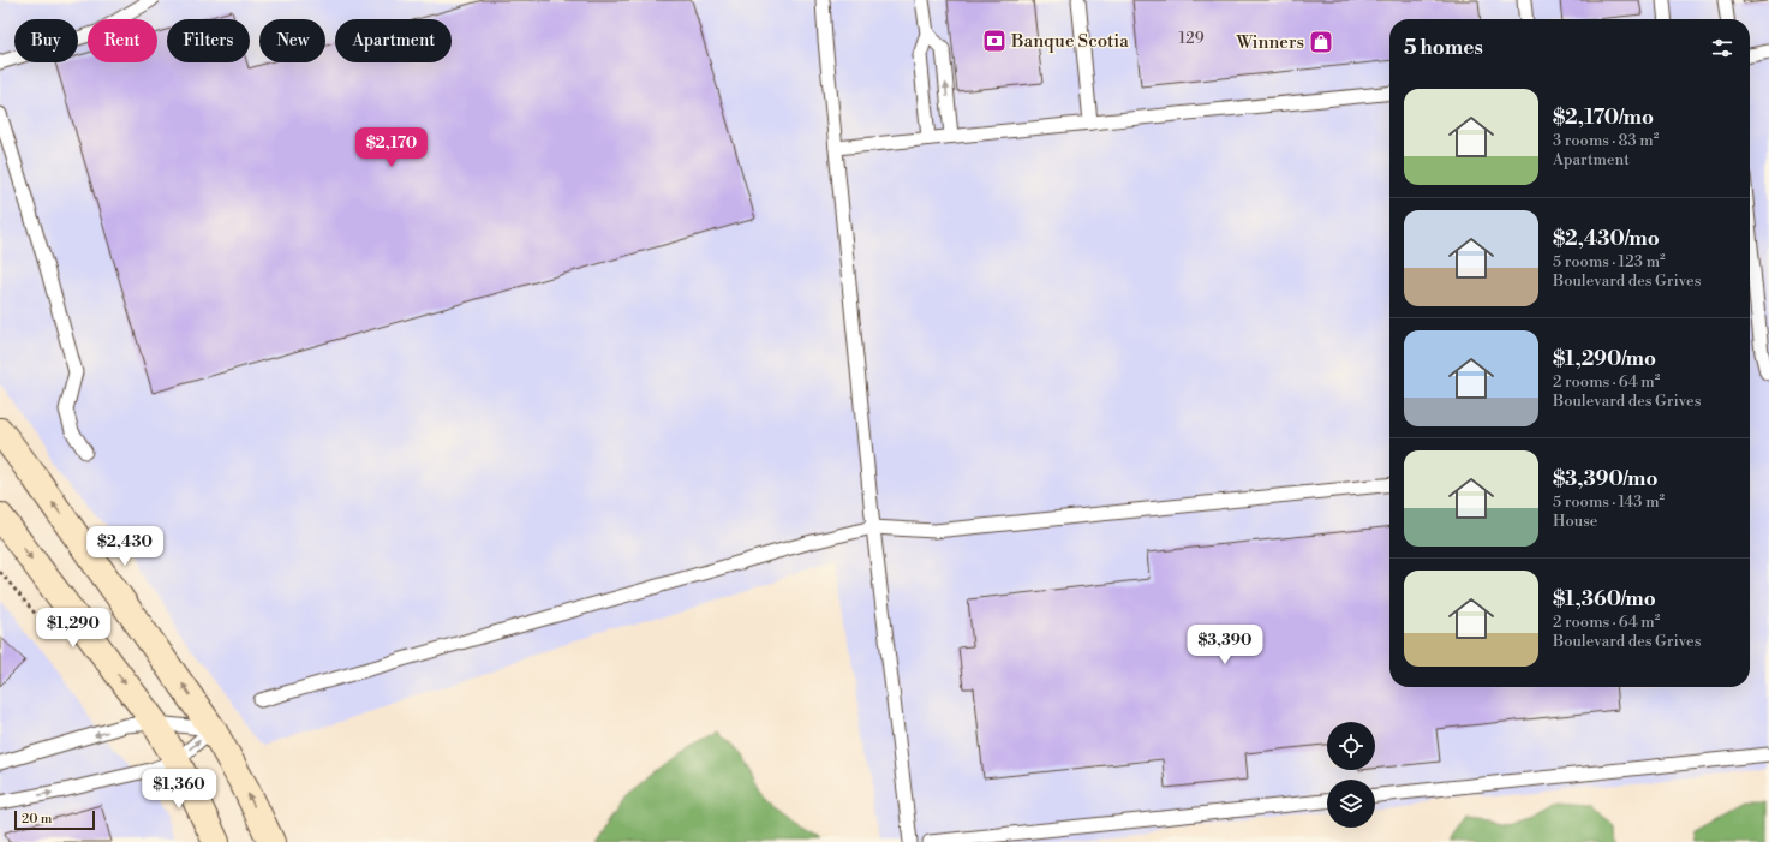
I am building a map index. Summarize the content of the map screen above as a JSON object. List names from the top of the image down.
{
  "places": {
    "bank": ["Banque Scotia"],
    "shop": ["Winners"]
  },
  "house_numbers": ["129"],
  "scale_bar": "20 m",
  "page": {
    "chip": [
      "Buy",
      "Rent",
      "Filters",
      "New",
      "Apartment"
    ],
    "heading": "5 homes",
    "list": [
      {
        "name": "$2,170/mo",
        "note": "3 rooms · 83 m² · Apartment"
      },
      {
        "name": "$2,430/mo",
        "note": "5 rooms · 123 m² · Boulevard des Grives"
      },
      {
        "name": "$1,290/mo",
        "note": "2 rooms · 64 m² · Boulevard des Grives"
      },
      {
        "name": "$3,390/mo",
        "note": "5 rooms · 143 m² · House"
      },
      {
        "name": "$1,360/mo",
        "note": "2 rooms · 64 m² · Boulevard des Grives"
      }
    ],
    "price": [
      "$2,170",
      "$2,430",
      "$1,290",
      "$3,390",
      "$1,360"
    ],
    "scale": "20 m"
  }
}
